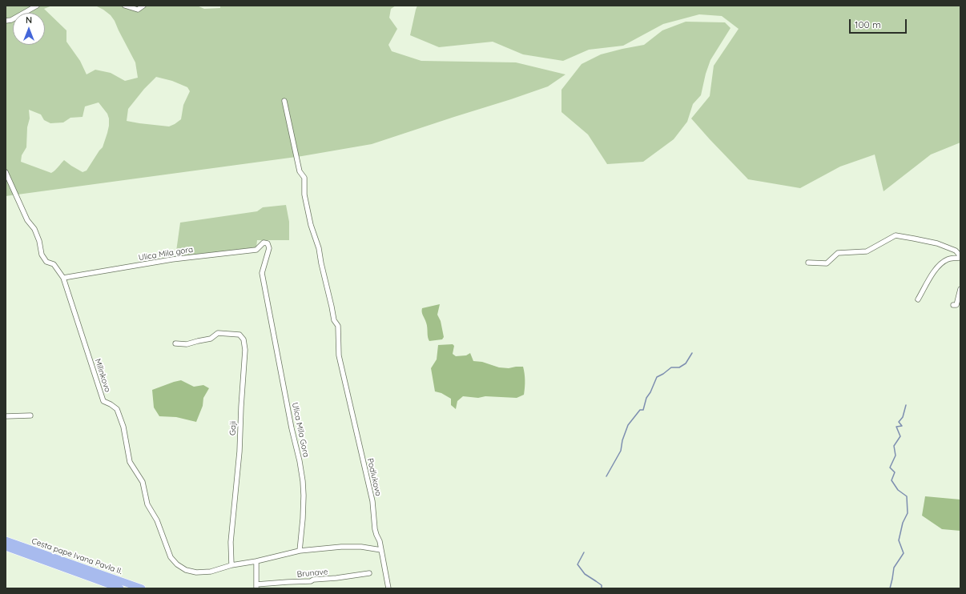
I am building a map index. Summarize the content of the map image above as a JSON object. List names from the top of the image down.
{
  "streets": {
    "main road": ["Cesta pape Ivana Pavla II."],
    "street": [
      "Ulica Mila gora",
      "Milinkovo",
      "Gaji",
      "Ulica Mila Gora",
      "Podlukovo",
      "Brunave"
    ]
  },
  "crossings": [
    ["Ulica Mila gora", "Milinkovo"],
    ["Ulica Mila gora", "Ulica Mila Gora"],
    ["Milinkovo", "Gaji"]
  ],
  "scale_bar": "100 m",
  "north": "top"
}
